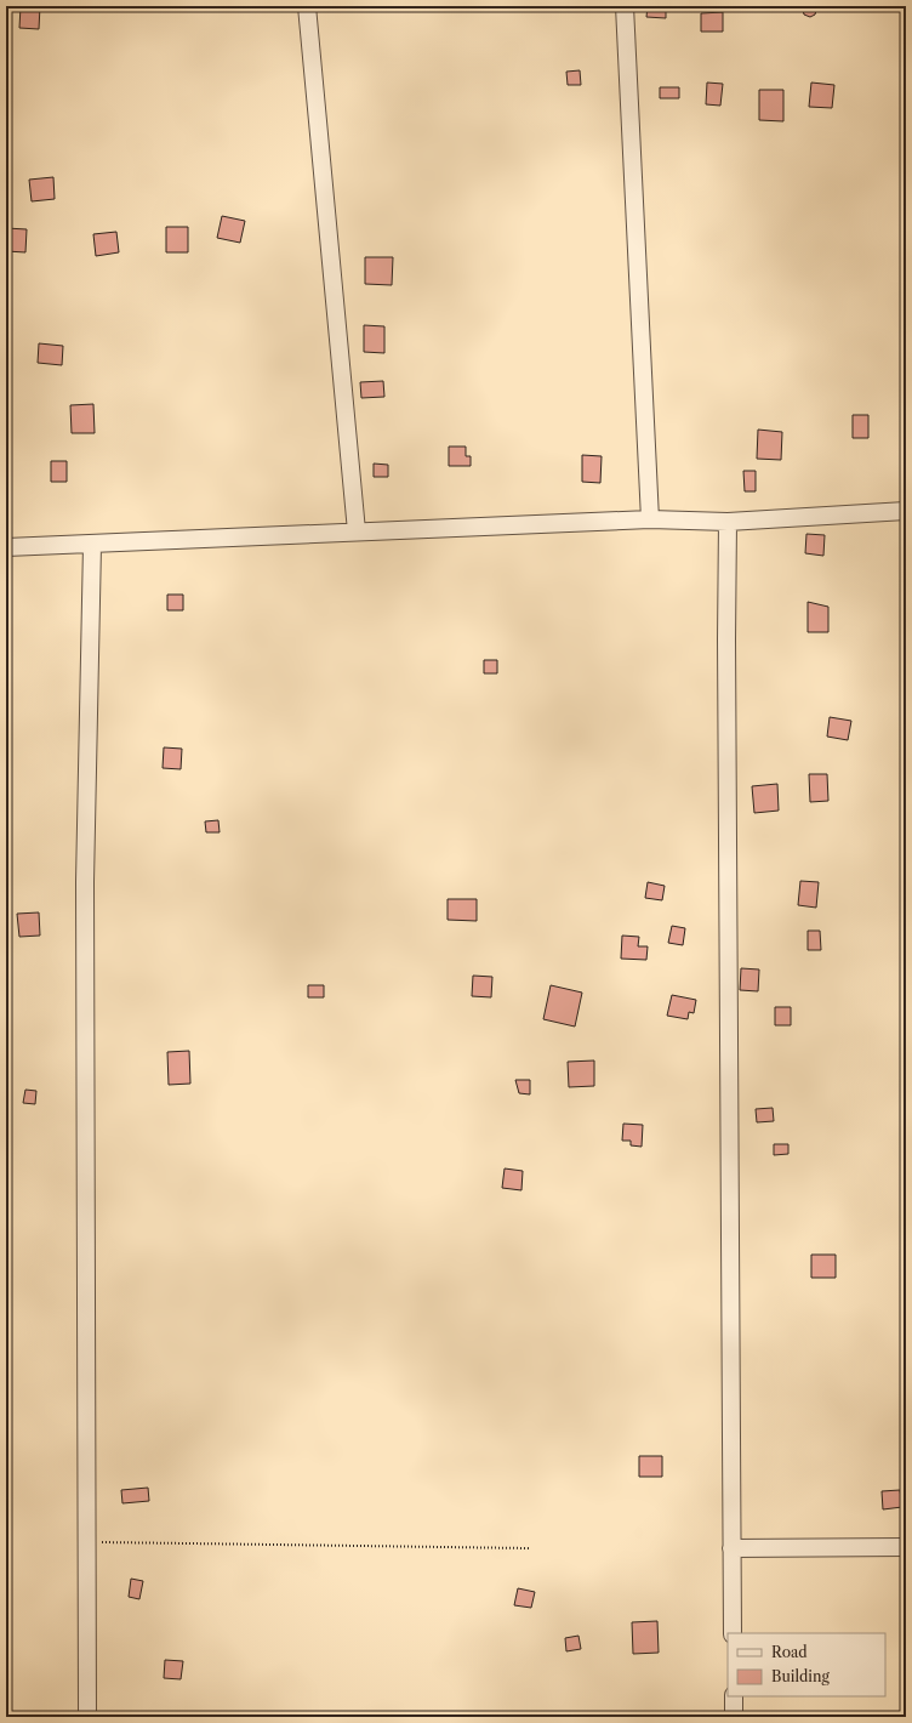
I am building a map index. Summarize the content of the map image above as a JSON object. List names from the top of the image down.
{
  "legend": ["Road", "Building"]
}
